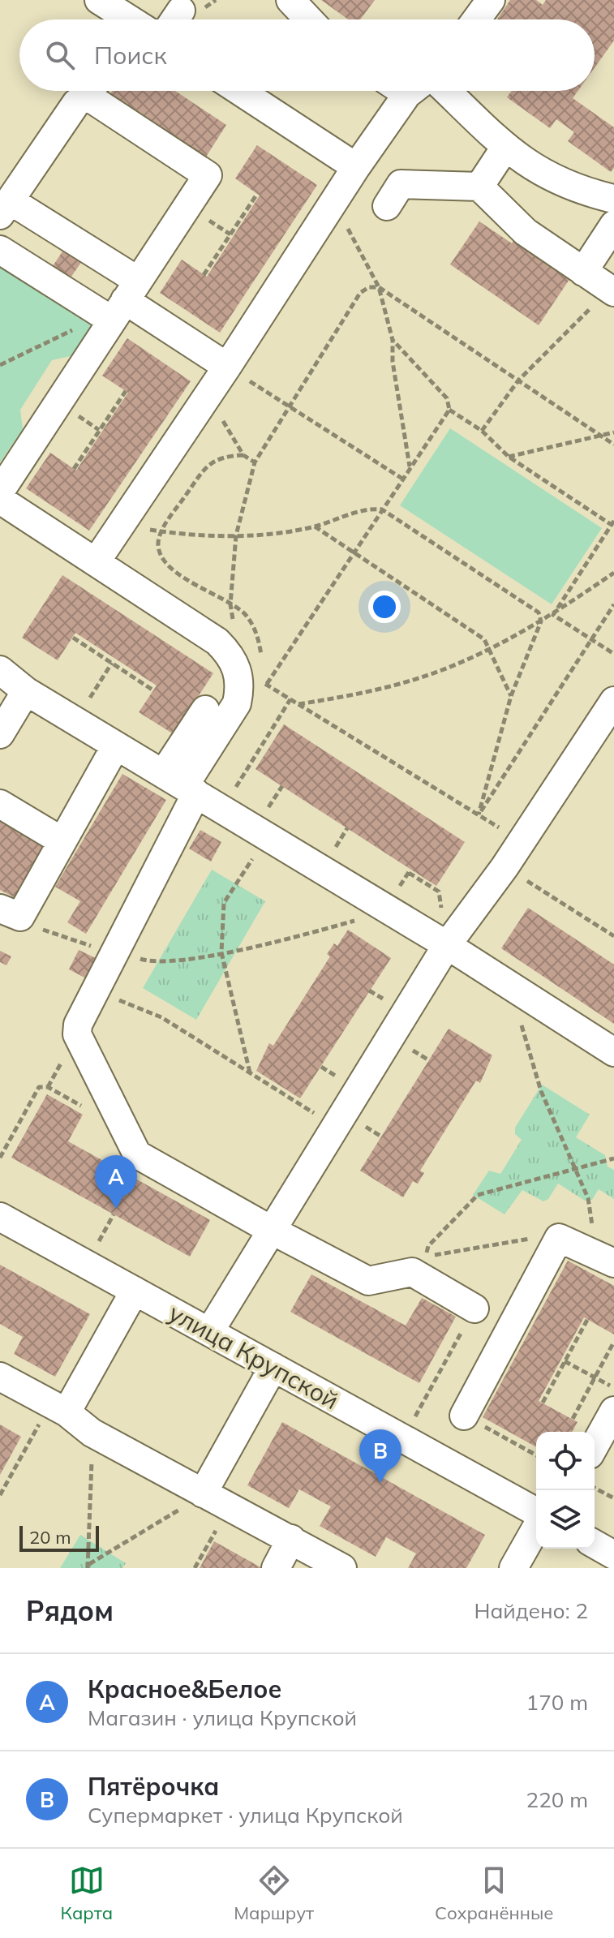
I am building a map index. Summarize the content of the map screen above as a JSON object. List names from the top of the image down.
{
  "streets": {
    "street": ["улица Крупской"]
  },
  "scale_bar": "20 m",
  "page": {
    "search": "Поиск",
    "pins": ["A", "B"],
    "scale": "20 m",
    "heading": ["Рядом", "Найдено: 2"],
    "list": [
      {
        "mark": "A",
        "name": "Красное&Белое",
        "note": "Магазин · улица Крупской",
        "value": "170 m"
      },
      {
        "mark": "B",
        "name": "Пятёрочка",
        "note": "Супермаркет · улица Крупской",
        "value": "220 m"
      }
    ],
    "nav": ["Карта", "Маршрут", "Сохранённые"]
  }
}
